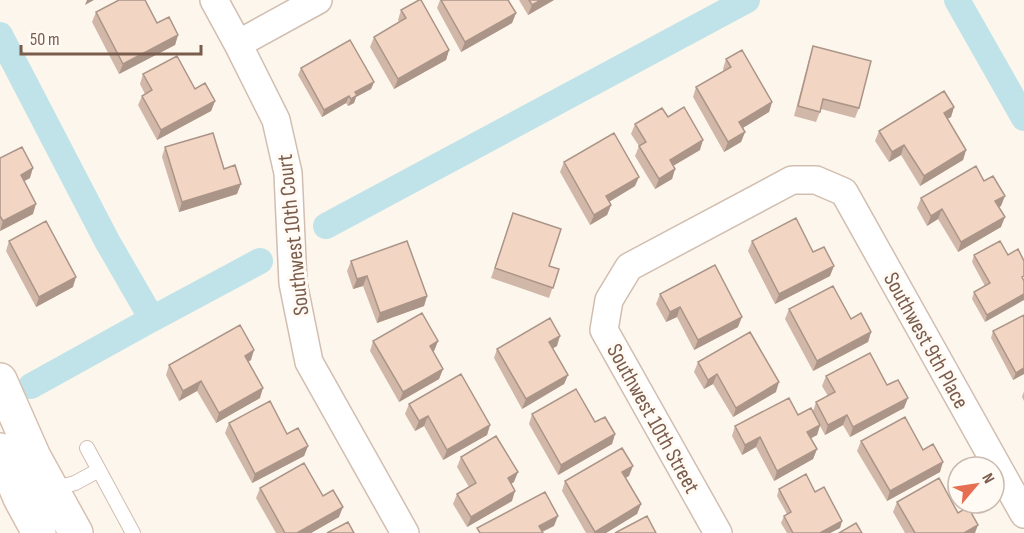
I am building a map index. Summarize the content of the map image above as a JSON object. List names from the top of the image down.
{
  "streets": {
    "street": ["Southwest 10th Court", "Southwest 9th Place", "Southwest 10th Street"]
  },
  "crossings": [
    ["Southwest 9th Place", "Southwest 10th Street"]
  ],
  "scale_bar": "50 m",
  "north": "top right"
}
